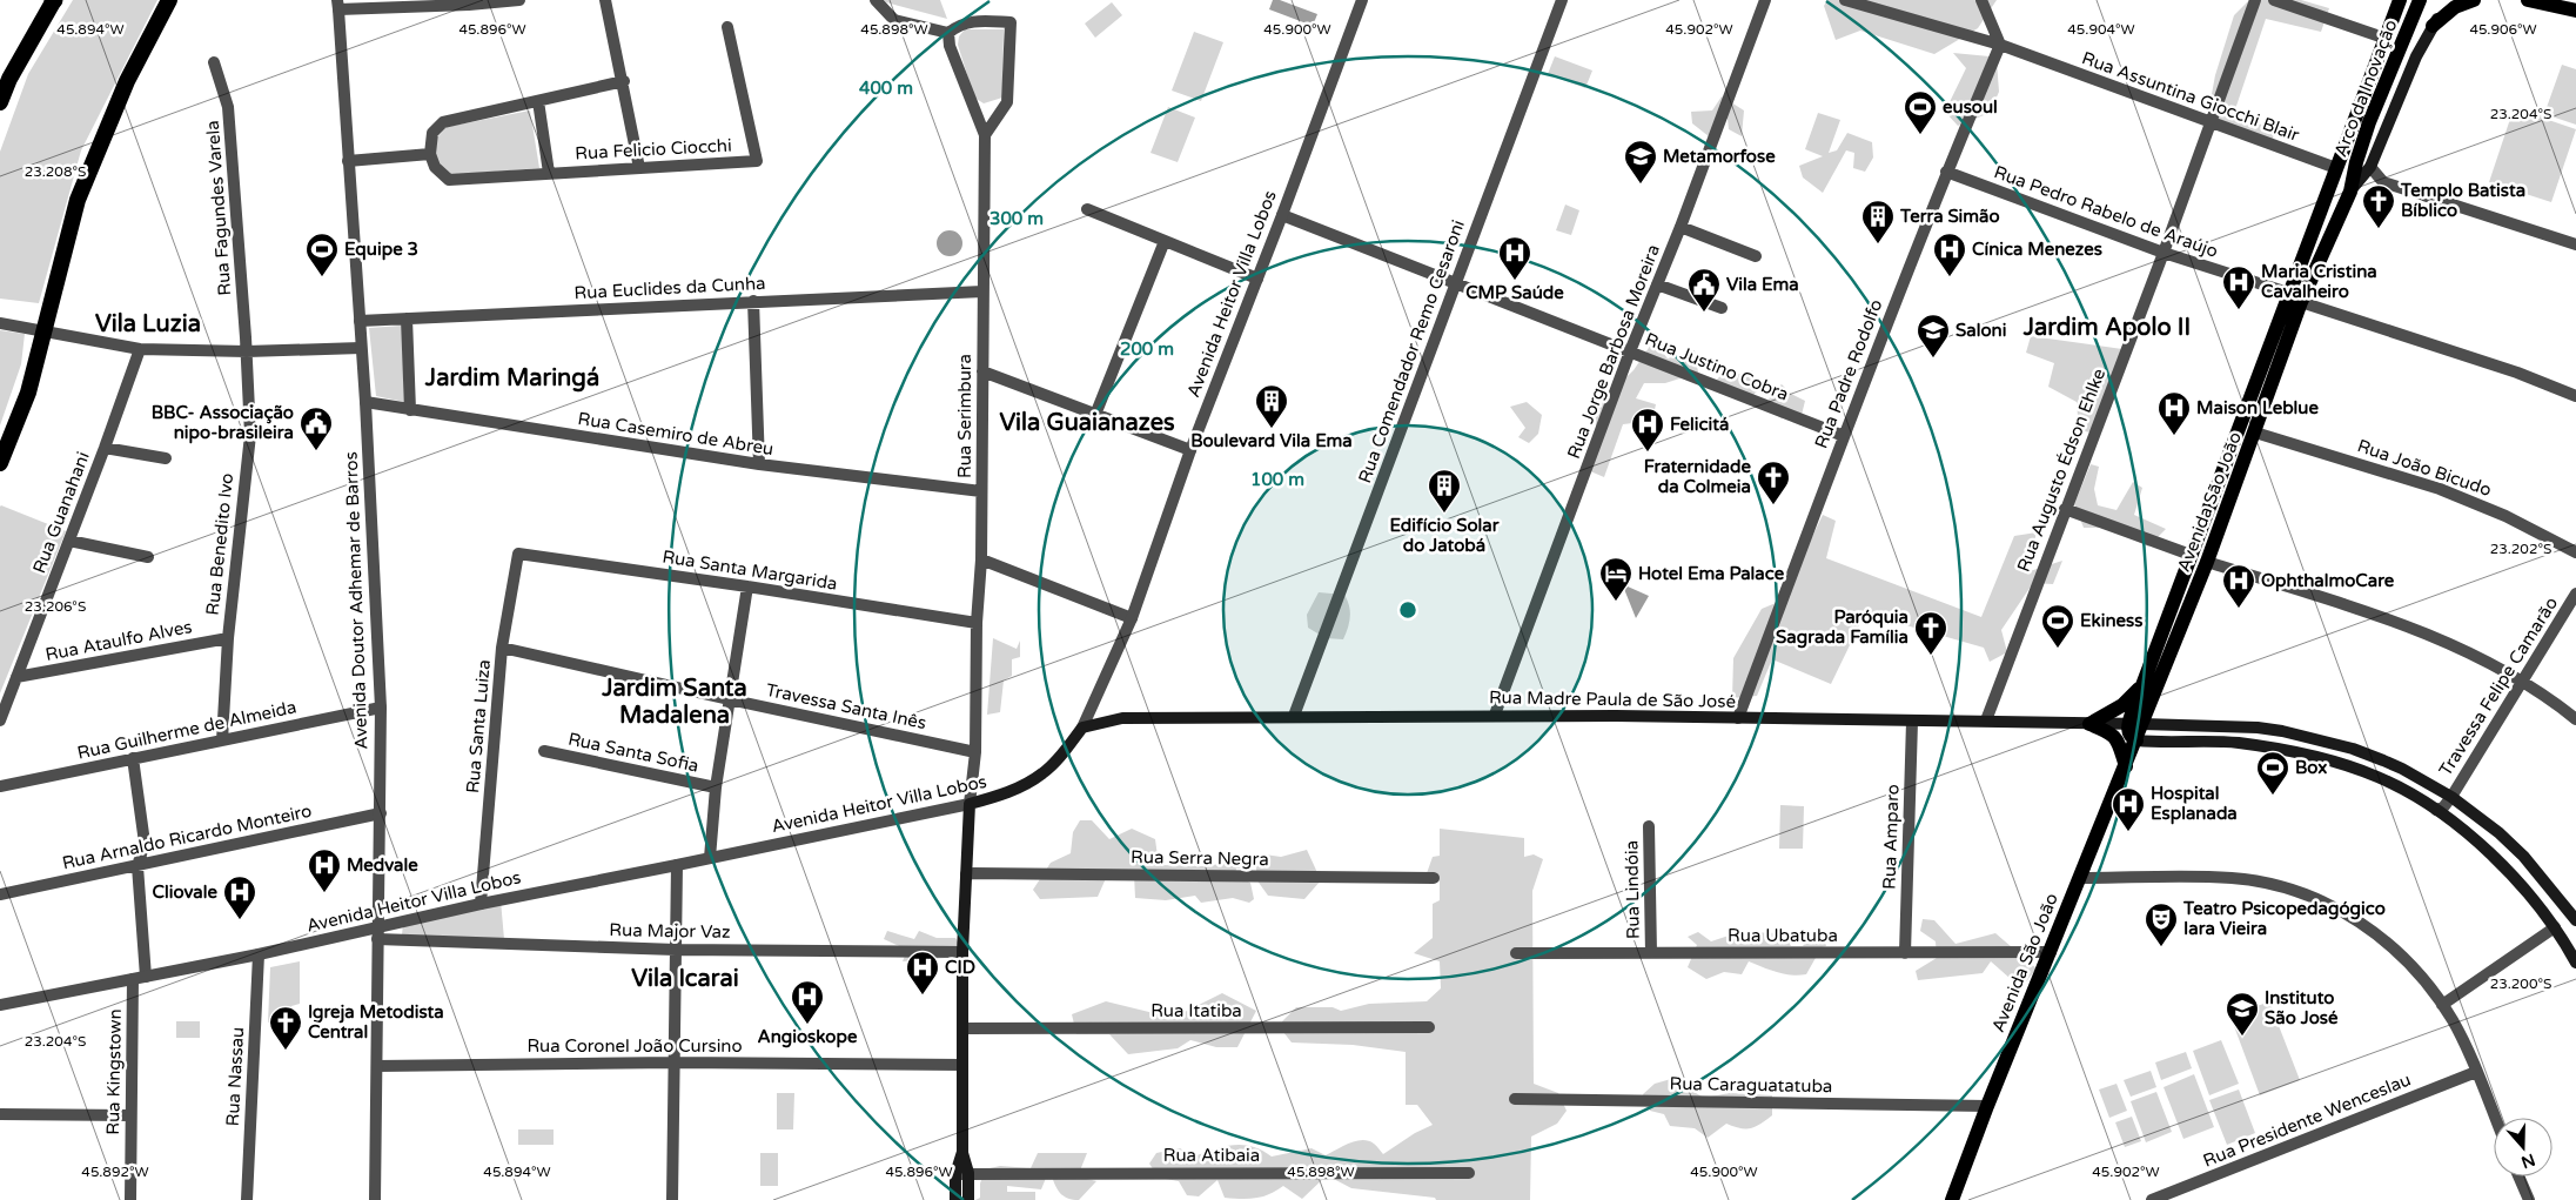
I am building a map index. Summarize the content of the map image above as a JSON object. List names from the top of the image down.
{
  "streets": {
    "main road": [
      "Arco da Inovação",
      "Avenida Heitor Villa Lobos",
      "Avenida São João",
      "Rua Madre Paula de São José"
    ],
    "street": [
      "Rua Assuntina Giocchi Blair",
      "Rua Felicio Ciocchi",
      "Rua Fagundes Varela",
      "Rua Pedro Rabelo de Araújo",
      "Rua Euclides da Cunha",
      "Rua Comendador Remo Cesaroni",
      "Rua Jorge Barbosa Moreira",
      "Rua Justino Cobra",
      "Rua Padre Rodolfo",
      "Rua Serimbura",
      "Rua Casemiro de Abreu",
      "Rua João Bicudo",
      "Rua Augusto Édson Ehlke",
      "Rua Guanahani",
      "Rua Benedito Ivo",
      "Rua Santa Margarida",
      "Avenida Doutor Adhemar de Barros",
      "Rua Ataulfo Alves",
      "Travessa Felipe Camarão",
      "Travessa Santa Inês",
      "Rua Santa Luiza",
      "Rua Guilherme de Almeida",
      "Rua Santa Sofia",
      "Rua Arnaldo Ricardo Monteiro",
      "Rua Amparo",
      "Rua Serra Negra",
      "Rua Lindóia",
      "Rua Major Vaz",
      "Rua Ubatuba",
      "Rua Itatiba",
      "Rua Coronel João Cursino",
      "Rua Kingstown",
      "Rua Nassau",
      "Rua Caraguatatuba",
      "Rua Presidente Wenceslau",
      "Rua Atibaia"
    ]
  },
  "crossings": [
    ["Arco da Inovação", "Avenida São João"],
    ["Rua Assuntina Giocchi Blair", "Rua Padre Rodolfo"],
    ["Rua Assuntina Giocchi Blair", "Rua Augusto Édson Ehlke"],
    ["Rua Assuntina Giocchi Blair", "Avenida São João"],
    ["Rua Fagundes Varela", "Rua Benedito Ivo"],
    ["Rua Pedro Rabelo de Araújo", "Rua Padre Rodolfo"],
    ["Rua Pedro Rabelo de Araújo", "Rua Augusto Édson Ehlke"],
    ["Rua Pedro Rabelo de Araújo", "Avenida São João"],
    ["Rua Euclides da Cunha", "Rua Serimbura"],
    ["Rua Euclides da Cunha", "Avenida Doutor Adhemar de Barros"],
    ["Avenida Heitor Villa Lobos", "Rua Justino Cobra"],
    ["Avenida Heitor Villa Lobos", "Rua Serimbura"],
    ["Avenida Heitor Villa Lobos", "Avenida Doutor Adhemar de Barros"],
    ["Avenida Heitor Villa Lobos", "Rua Madre Paula de São José"],
    ["Avenida Heitor Villa Lobos", "Rua Santa Luiza"],
    ["Avenida Heitor Villa Lobos", "Rua Major Vaz"],
    ["Avenida Heitor Villa Lobos", "Rua Kingstown"],
    ["Avenida Heitor Villa Lobos", "Rua Nassau"],
    ["Rua Comendador Remo Cesaroni", "Rua Justino Cobra"],
    ["Rua Comendador Remo Cesaroni", "Rua Madre Paula de São José"],
    ["Rua Jorge Barbosa Moreira", "Rua Justino Cobra"],
    ["Rua Jorge Barbosa Moreira", "Rua Madre Paula de São José"],
    ["Rua Justino Cobra", "Rua Padre Rodolfo"],
    ["Rua Padre Rodolfo", "Rua Madre Paula de São José"],
    ["Rua Serimbura", "Rua Casemiro de Abreu"],
    ["Rua Serimbura", "Rua Santa Margarida"],
    ["Rua Serimbura", "Travessa Santa Inês"],
    ["Rua Casemiro de Abreu", "Avenida Doutor Adhemar de Barros"],
    ["Rua João Bicudo", "Avenida São João"],
    ["Rua Augusto Édson Ehlke", "Rua Madre Paula de São José"],
    ["Avenida São João", "Rua Madre Paula de São José"],
    ["Avenida São João", "Rua Ubatuba"],
    ["Avenida São João", "Rua Caraguatatuba"],
    ["Rua Guanahani", "Rua Ataulfo Alves"],
    ["Rua Benedito Ivo", "Rua Ataulfo Alves"],
    ["Rua Benedito Ivo", "Rua Guilherme de Almeida"],
    ["Rua Santa Margarida", "Rua Santa Luiza"],
    ["Avenida Doutor Adhemar de Barros", "Rua Guilherme de Almeida"],
    ["Avenida Doutor Adhemar de Barros", "Rua Arnaldo Ricardo Monteiro"],
    ["Avenida Doutor Adhemar de Barros", "Rua Major Vaz"],
    ["Avenida Doutor Adhemar de Barros", "Rua Coronel João Cursino"],
    ["Travessa Felipe Camarão", "Rua Madre Paula de São José"],
    ["Rua Madre Paula de São José", "Rua Amparo"],
    ["Travessa Santa Inês", "Rua Santa Luiza"],
    ["Rua Amparo", "Rua Ubatuba"],
    ["Rua Lindóia", "Rua Ubatuba"]
  ],
  "districts": [
    "Vila Luzia",
    "Jardim Apolo II",
    "Jardim Maringá",
    "Vila Guaianazes",
    "Jardim Santa Madalena",
    "Vila Icarai"
  ],
  "places": {
    "sports": [
      "eusoul",
      "Equipe 3",
      "Ekiness",
      "Box"
    ],
    "school or university": ["Metamorfose", "Saloni", "Instituto São José"],
    "church": [
      "Templo Batista Bíblico",
      "Fraternidade da Colmeia",
      "Paróquia Sagrada Família",
      "Igreja Metodista Central"
    ],
    "building": ["Terra Simão", "Boulevard Vila Ema", "Edifício Solar do Jatobá"],
    "hospital": [
      "Cínica Menezes",
      "CMP Saúde",
      "Maria Cristina Cavalheiro",
      "Maison Leblue",
      "Felicitá",
      "OphthalmoCare",
      "Hospital Esplanada",
      "Medvale",
      "Cliovale",
      "CID",
      "Angioskope"
    ],
    "public building": ["Vila Ema", "BBC- Associação nipo-brasileira"],
    "hotel": ["Hotel Ema Palace"],
    "theatre": ["Teatro Psicopedagógico Iara Vieira"]
  },
  "north": "bottom",
  "coordinates": [
    "45.898°W",
    "45.894°W",
    "45.896°W",
    "45.900°W",
    "45.902°W",
    "45.904°W",
    "45.906°W",
    "23.204°S",
    "23.208°S",
    "23.202°S",
    "23.206°S",
    "23.200°S",
    "45.892°W"
  ],
  "rings": [
    "400 m",
    "300 m",
    "200 m",
    "100 m"
  ]
}
